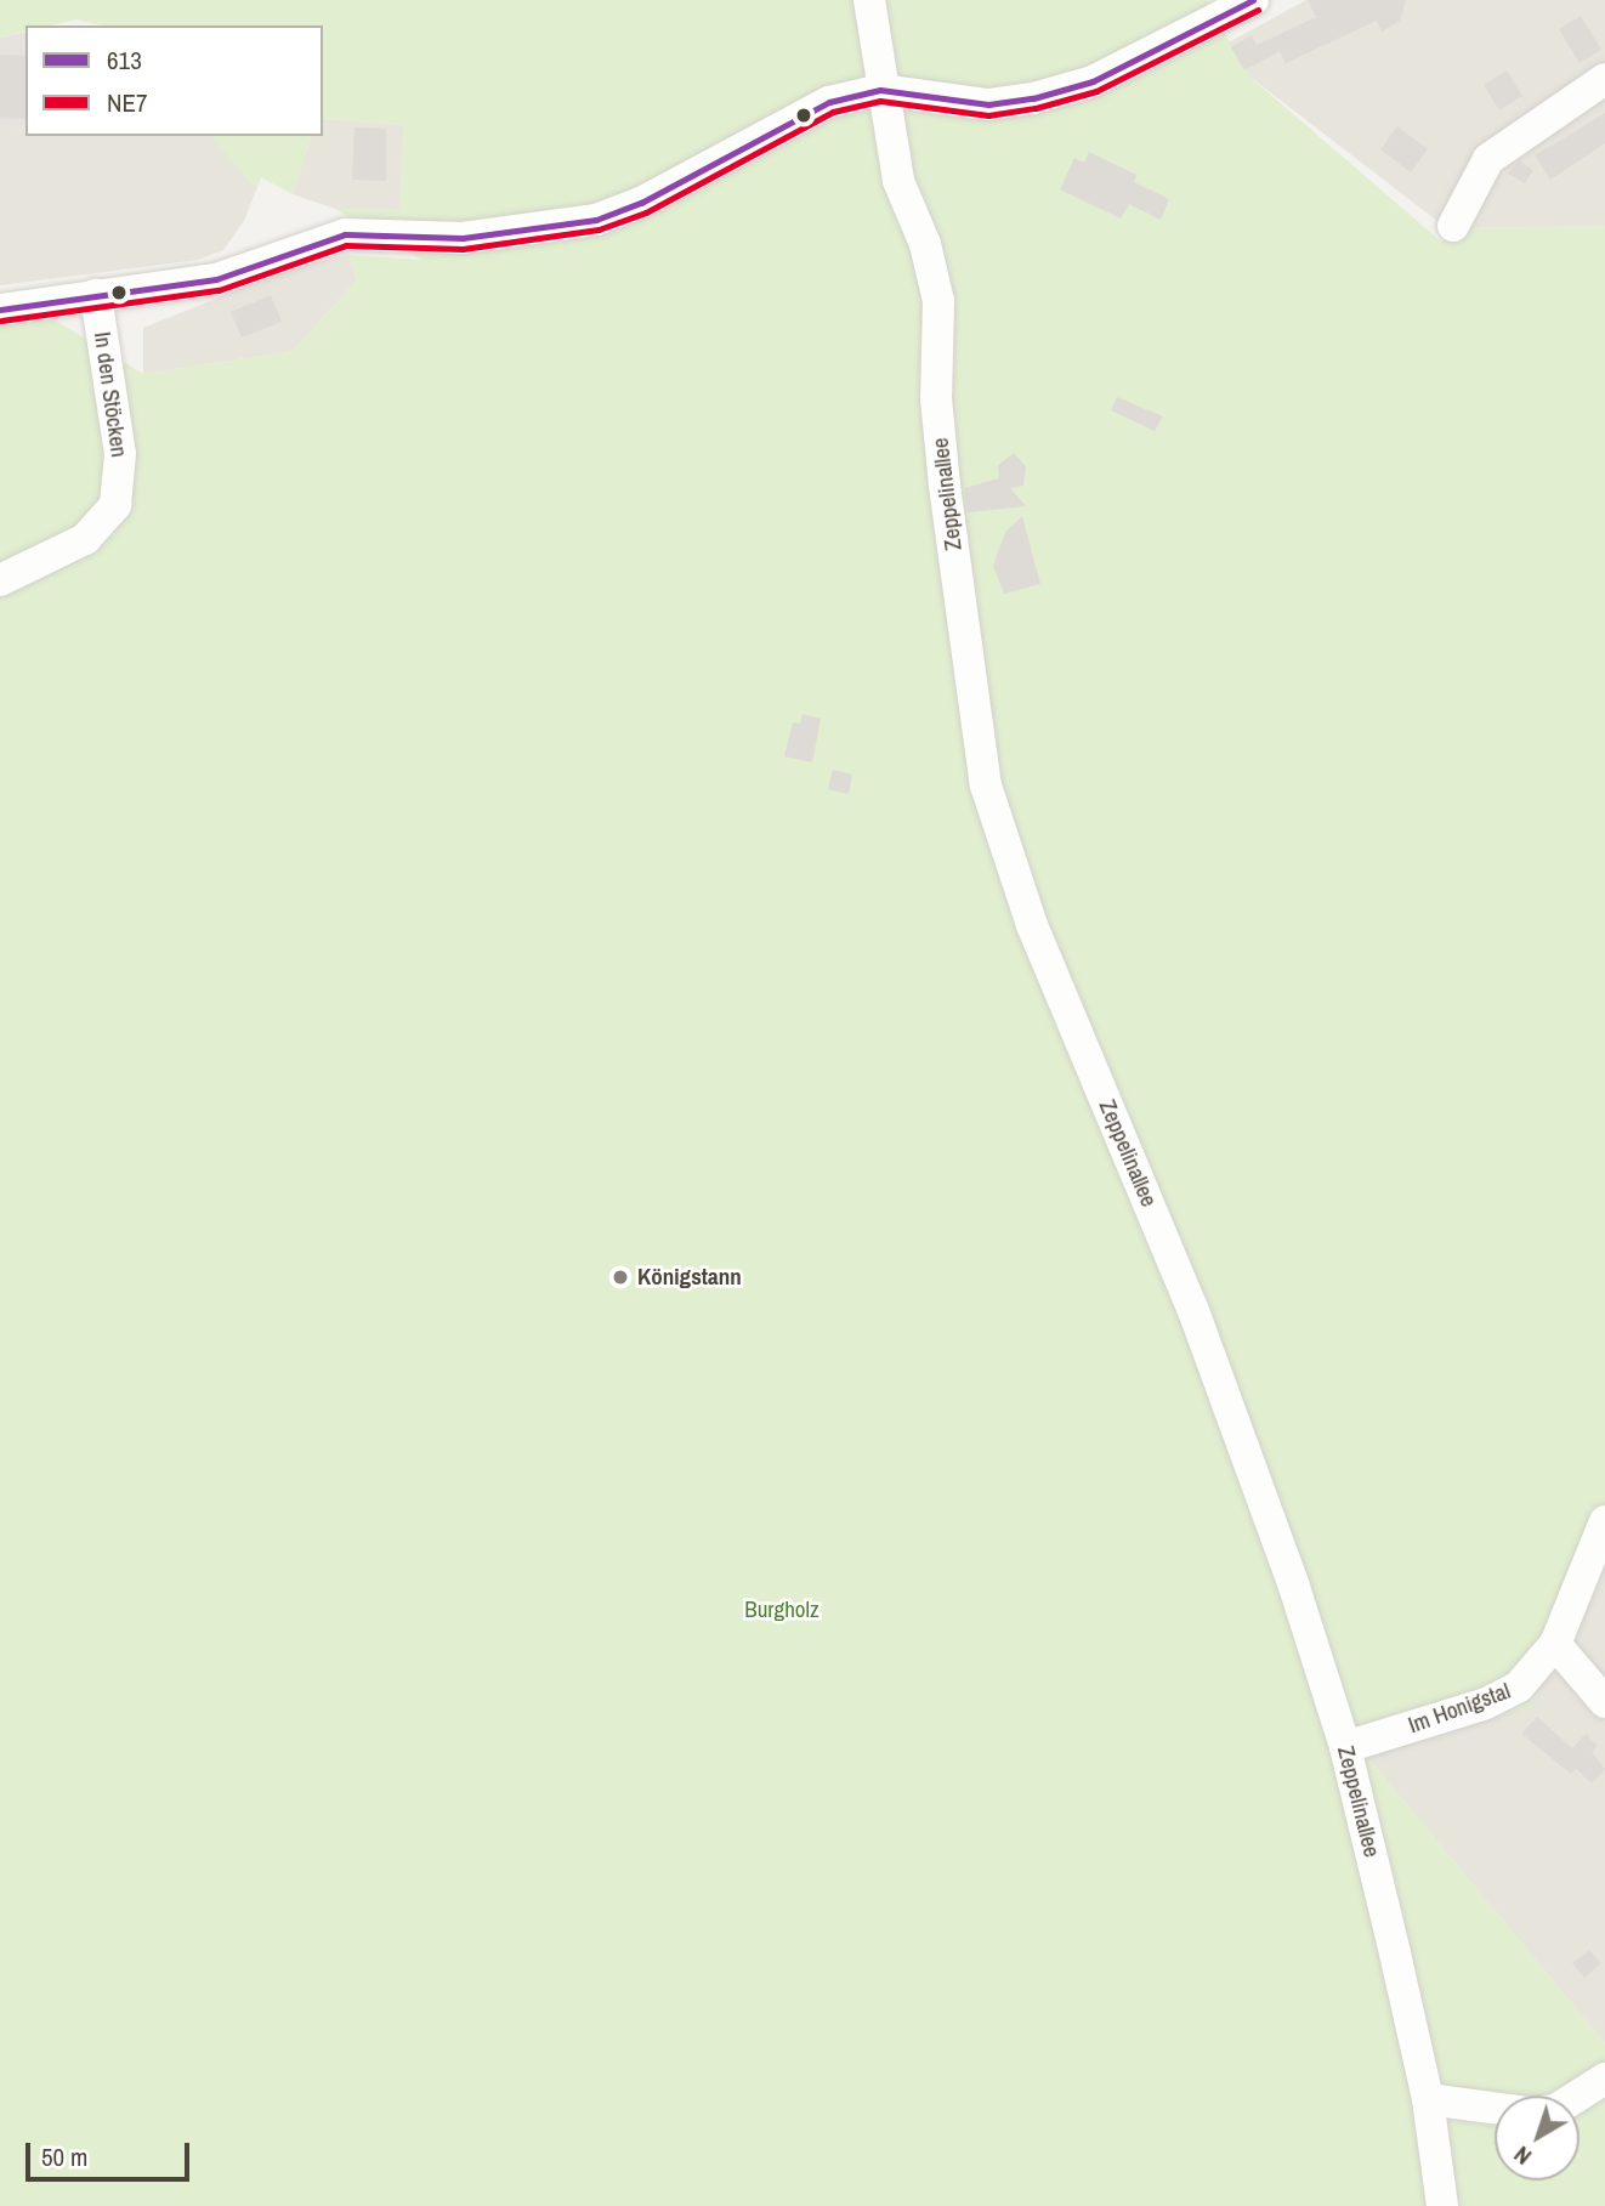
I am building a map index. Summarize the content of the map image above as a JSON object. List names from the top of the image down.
{
  "streets": {
    "street": ["In den Stöcken", "Zeppelinallee", "Im Honigstal"]
  },
  "crossings": [
    ["Zeppelinallee", "Im Honigstal"]
  ],
  "parks": ["Burgholz"],
  "places": ["Königstann"],
  "lines": ["transit line 613", "transit line NE7"],
  "legend": ["613", "NE7"],
  "scale_bar": "50 m",
  "north": "bottom left"
}
